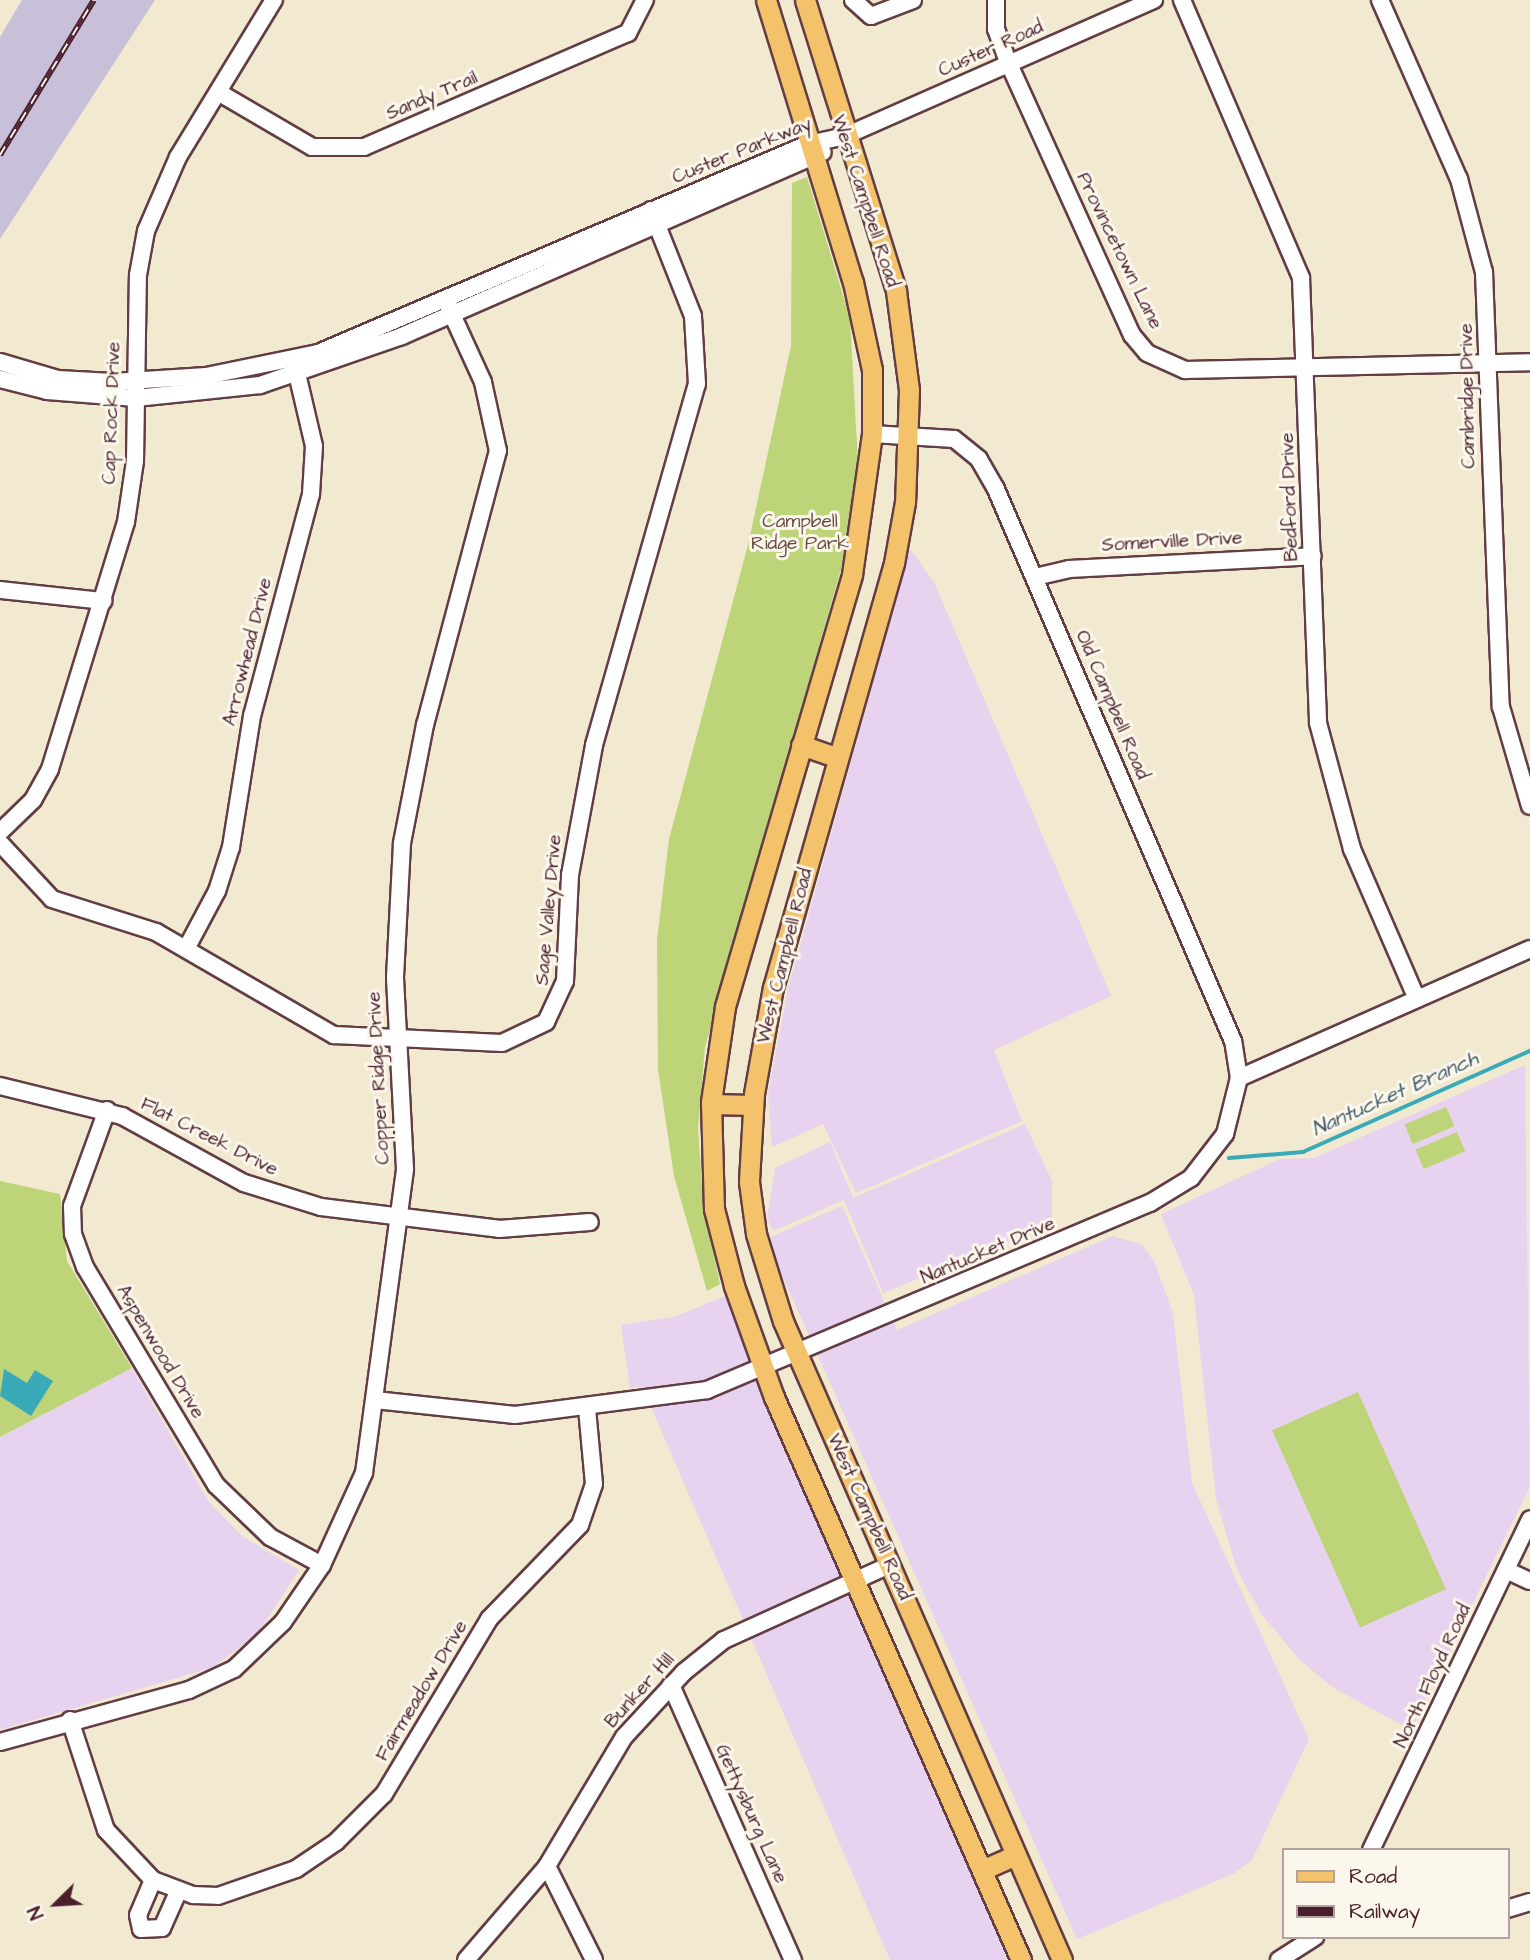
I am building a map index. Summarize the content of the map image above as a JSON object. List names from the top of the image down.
{
  "streets": {
    "main road": ["West Campbell Road"],
    "street": [
      "Custer Road",
      "Sandy Trail",
      "Custer Parkway",
      "Provincetown Lane",
      "Cambridge Drive",
      "Cap Rock Drive",
      "Bedford Drive",
      "Somerville Drive",
      "Arrowhead Drive",
      "Old Campbell Road",
      "Sage Valley Drive",
      "Copper Ridge Drive",
      "Flat Creek Drive",
      "Nantucket Drive",
      "Aspenwood Drive",
      "North Floyd Road",
      "Fairmeadow Drive",
      "Bunker Hill",
      "Gettysburg Lane"
    ]
  },
  "crossings": [
    ["Custer Road", "Custer Parkway"],
    ["Custer Road", "West Campbell Road"],
    ["Custer Road", "Provincetown Lane"],
    ["Sandy Trail", "Cap Rock Drive"],
    ["Custer Parkway", "West Campbell Road"],
    ["Custer Parkway", "Cap Rock Drive"],
    ["Custer Parkway", "Arrowhead Drive"],
    ["Custer Parkway", "Sage Valley Drive"],
    ["Custer Parkway", "Copper Ridge Drive"],
    ["West Campbell Road", "Old Campbell Road"],
    ["West Campbell Road", "Nantucket Drive"],
    ["West Campbell Road", "Bunker Hill"],
    ["Provincetown Lane", "Cambridge Drive"],
    ["Provincetown Lane", "Bedford Drive"],
    ["Bedford Drive", "Somerville Drive"],
    ["Somerville Drive", "Old Campbell Road"],
    ["Arrowhead Drive", "Sage Valley Drive"],
    ["Old Campbell Road", "Nantucket Drive"],
    ["Sage Valley Drive", "Copper Ridge Drive"],
    ["Copper Ridge Drive", "Flat Creek Drive"],
    ["Copper Ridge Drive", "Nantucket Drive"],
    ["Copper Ridge Drive", "Aspenwood Drive"],
    ["Copper Ridge Drive", "Fairmeadow Drive"],
    ["Flat Creek Drive", "Aspenwood Drive"],
    ["Nantucket Drive", "Fairmeadow Drive"],
    ["Bunker Hill", "Gettysburg Lane"]
  ],
  "water": ["Nantucket Branch"],
  "parks": ["Campbell Ridge Park"],
  "legend": ["Road", "Railway"],
  "north": "bottom left"
}
